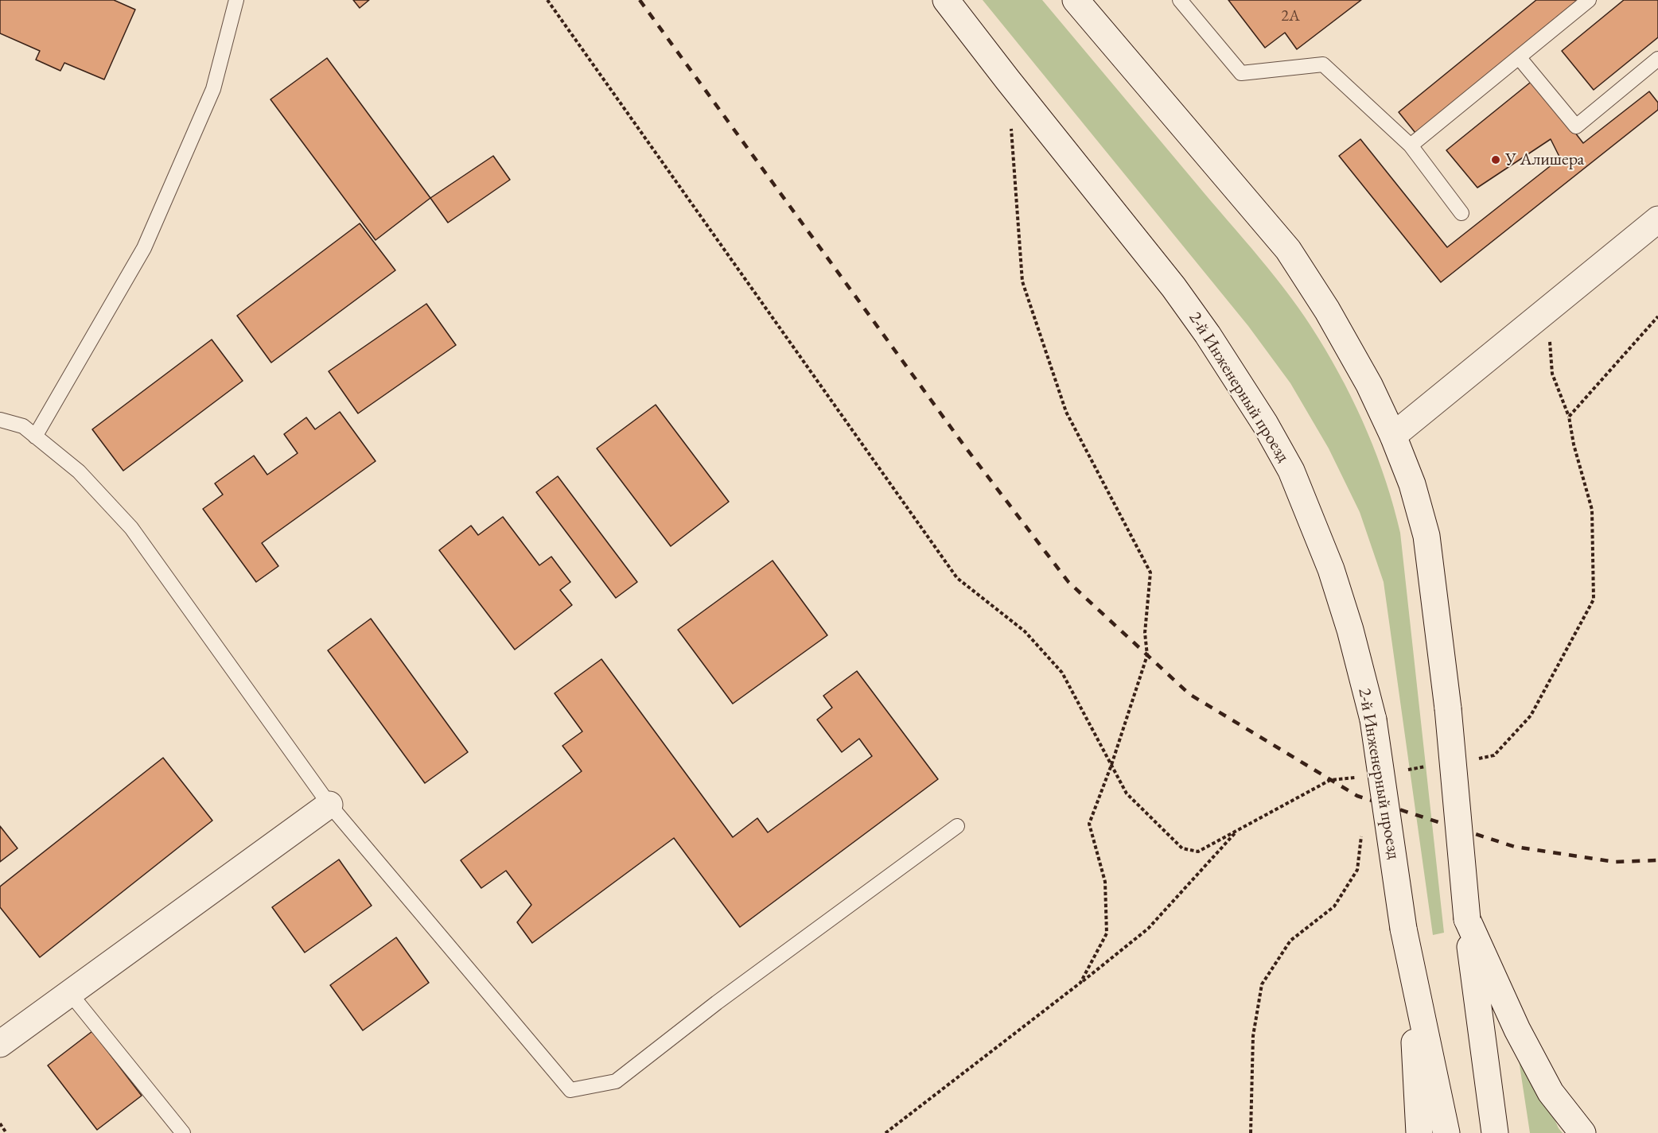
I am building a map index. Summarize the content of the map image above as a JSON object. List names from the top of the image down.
{
  "streets": {
    "main road": ["2-й Инженерный проезд"]
  },
  "places": ["У Алишера"],
  "house_numbers": ["2А"]
}
